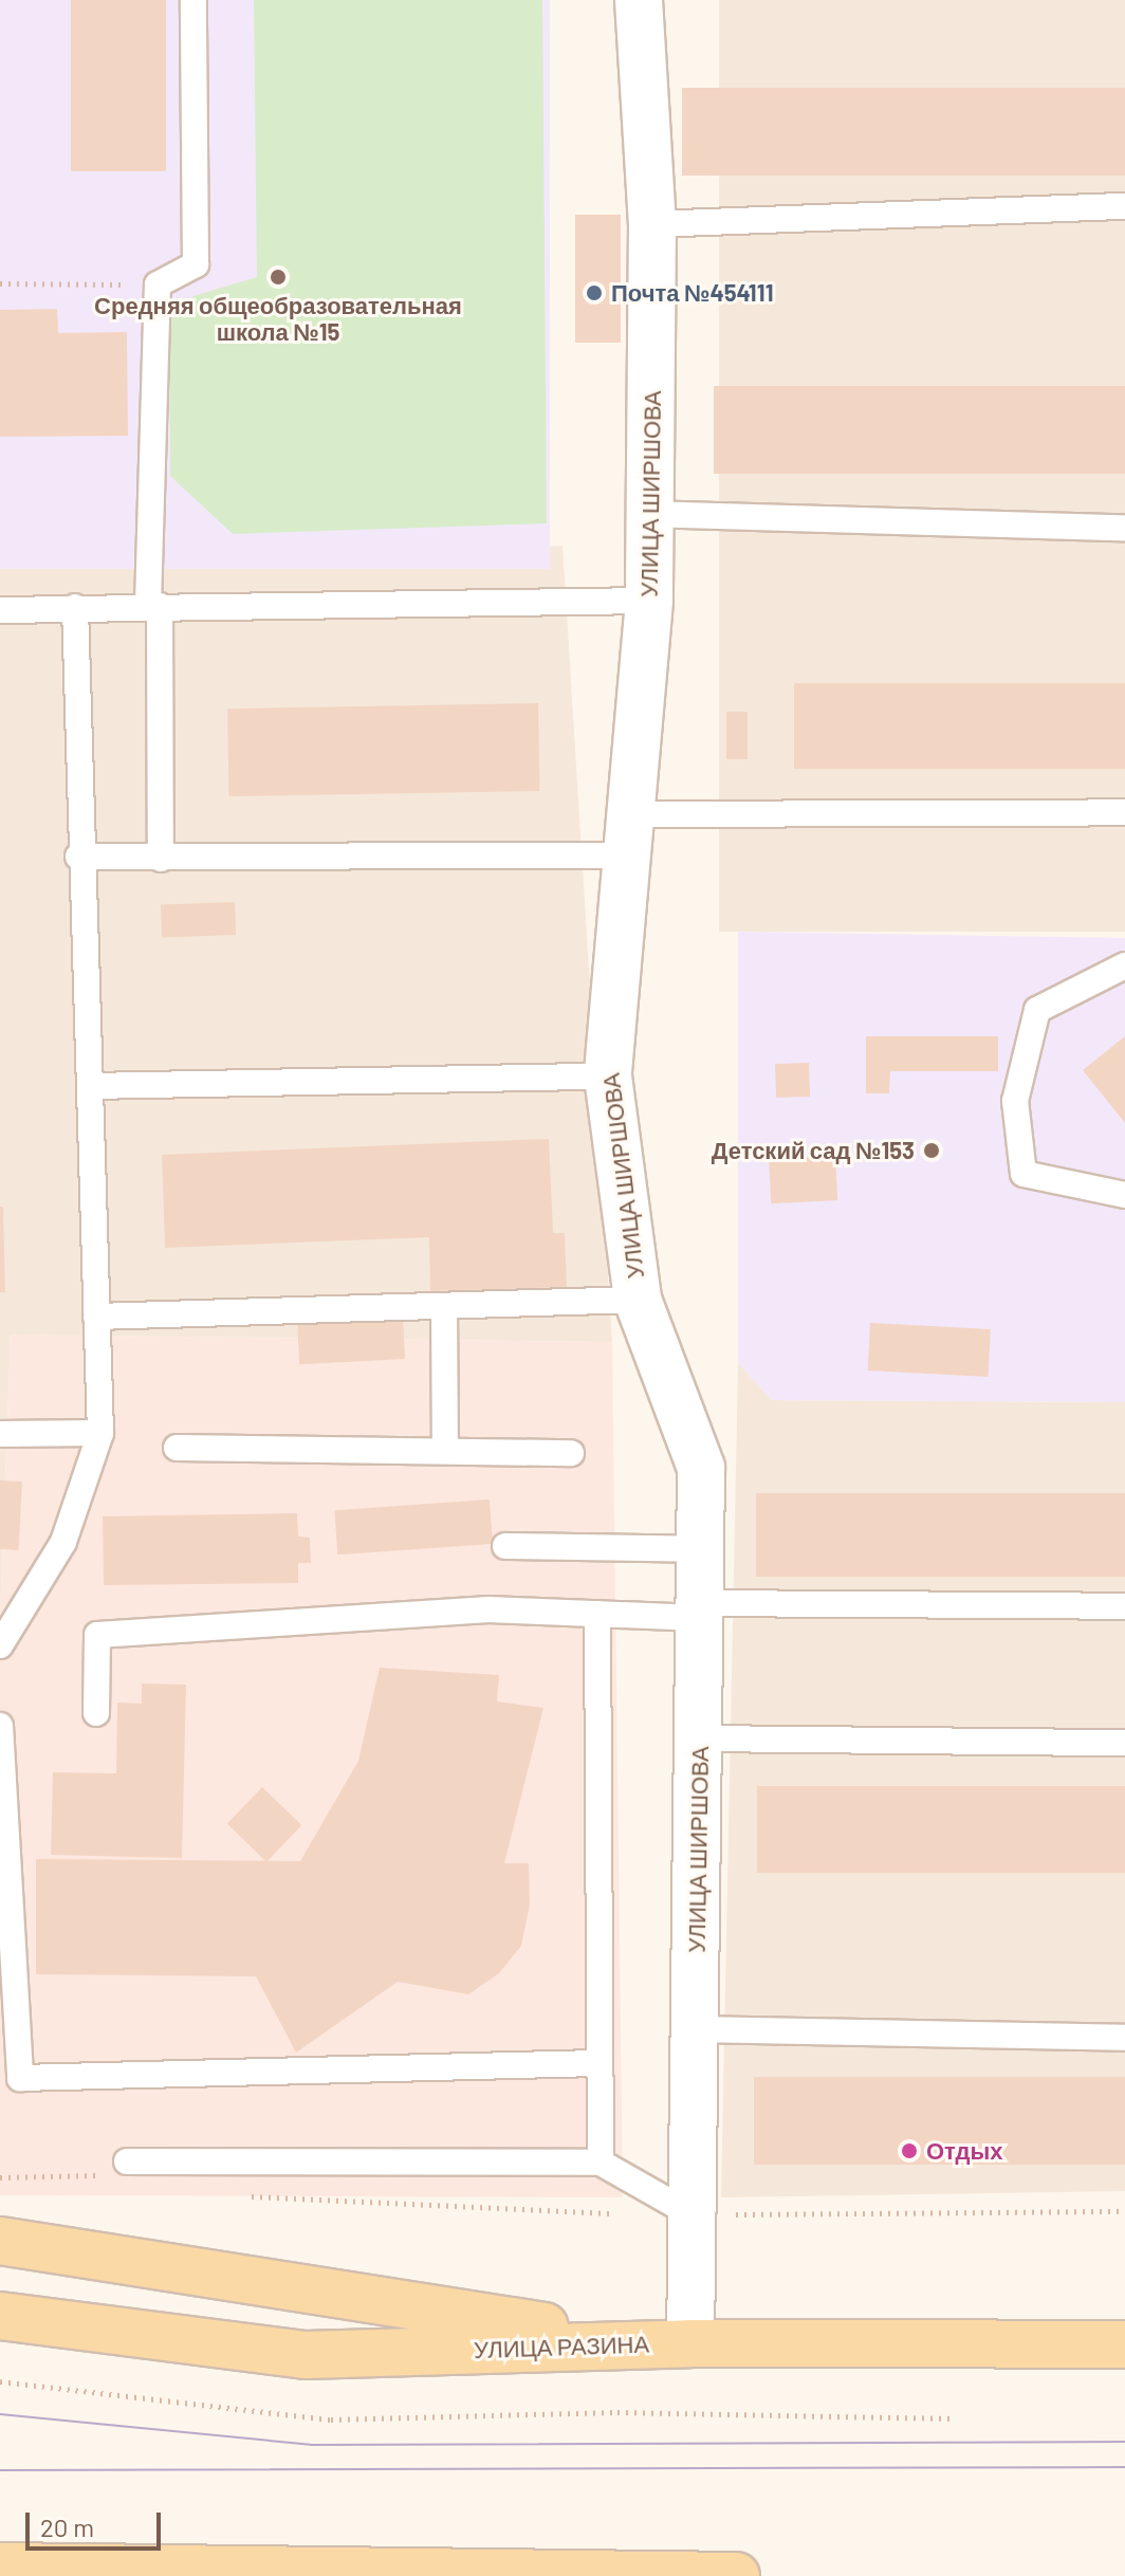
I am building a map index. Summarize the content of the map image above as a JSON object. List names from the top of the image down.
{
  "streets": {
    "main road": ["УЛИЦА РАЗИНА"],
    "street": ["УЛИЦА ШИРШОВА"]
  },
  "crossings": [
    ["УЛИЦА ШИРШОВА", "УЛИЦА РАЗИНА"]
  ],
  "places": [
    "Средняя общеобразовательная школа №15",
    "Почта №454111",
    "Детский сад №153",
    "Отдых"
  ],
  "scale_bar": "20 m"
}
